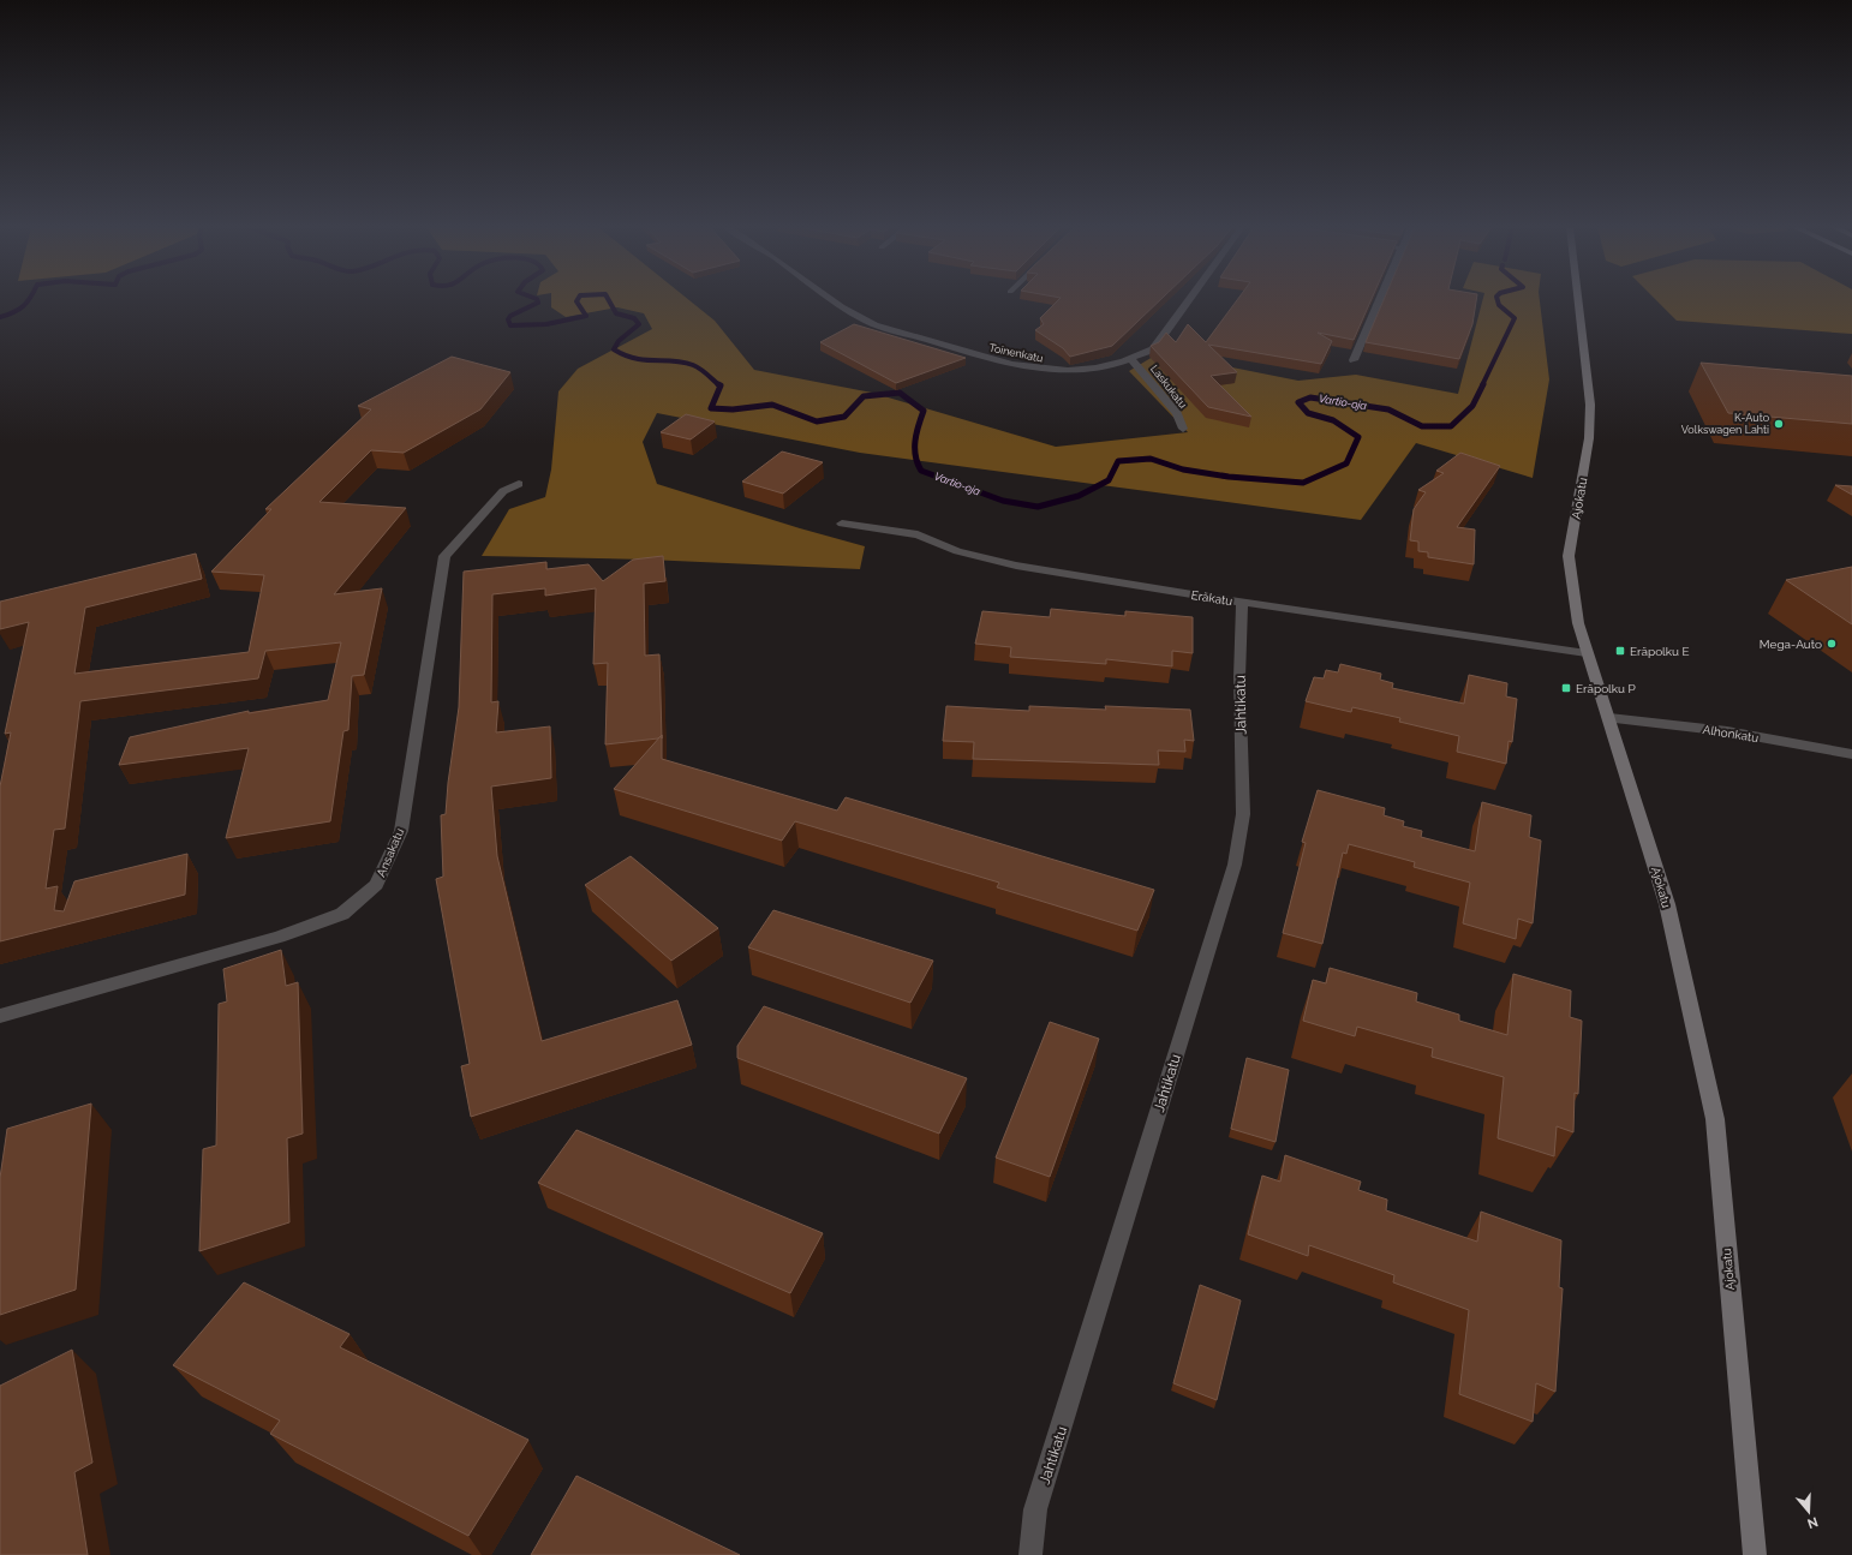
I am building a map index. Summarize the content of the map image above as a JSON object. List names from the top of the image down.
{
  "streets": {
    "street": [
      "Toinenkatu",
      "Laskukatu",
      "Ajokatu",
      "Eräkatu",
      "Jahtikatu",
      "Alhonkatu",
      "Ansakatu"
    ]
  },
  "crossings": [
    ["Toinenkatu", "Laskukatu"],
    ["Ajokatu", "Eräkatu"],
    ["Ajokatu", "Alhonkatu"],
    ["Eräkatu", "Jahtikatu"]
  ],
  "water": ["Vartio-oja"],
  "places": {
    "other": ["K-Auto Volkswagen Lahti", "Mega-Auto"],
    "transit": ["Eräpolku E", "Eräpolku P"]
  },
  "north": "bottom"
}
